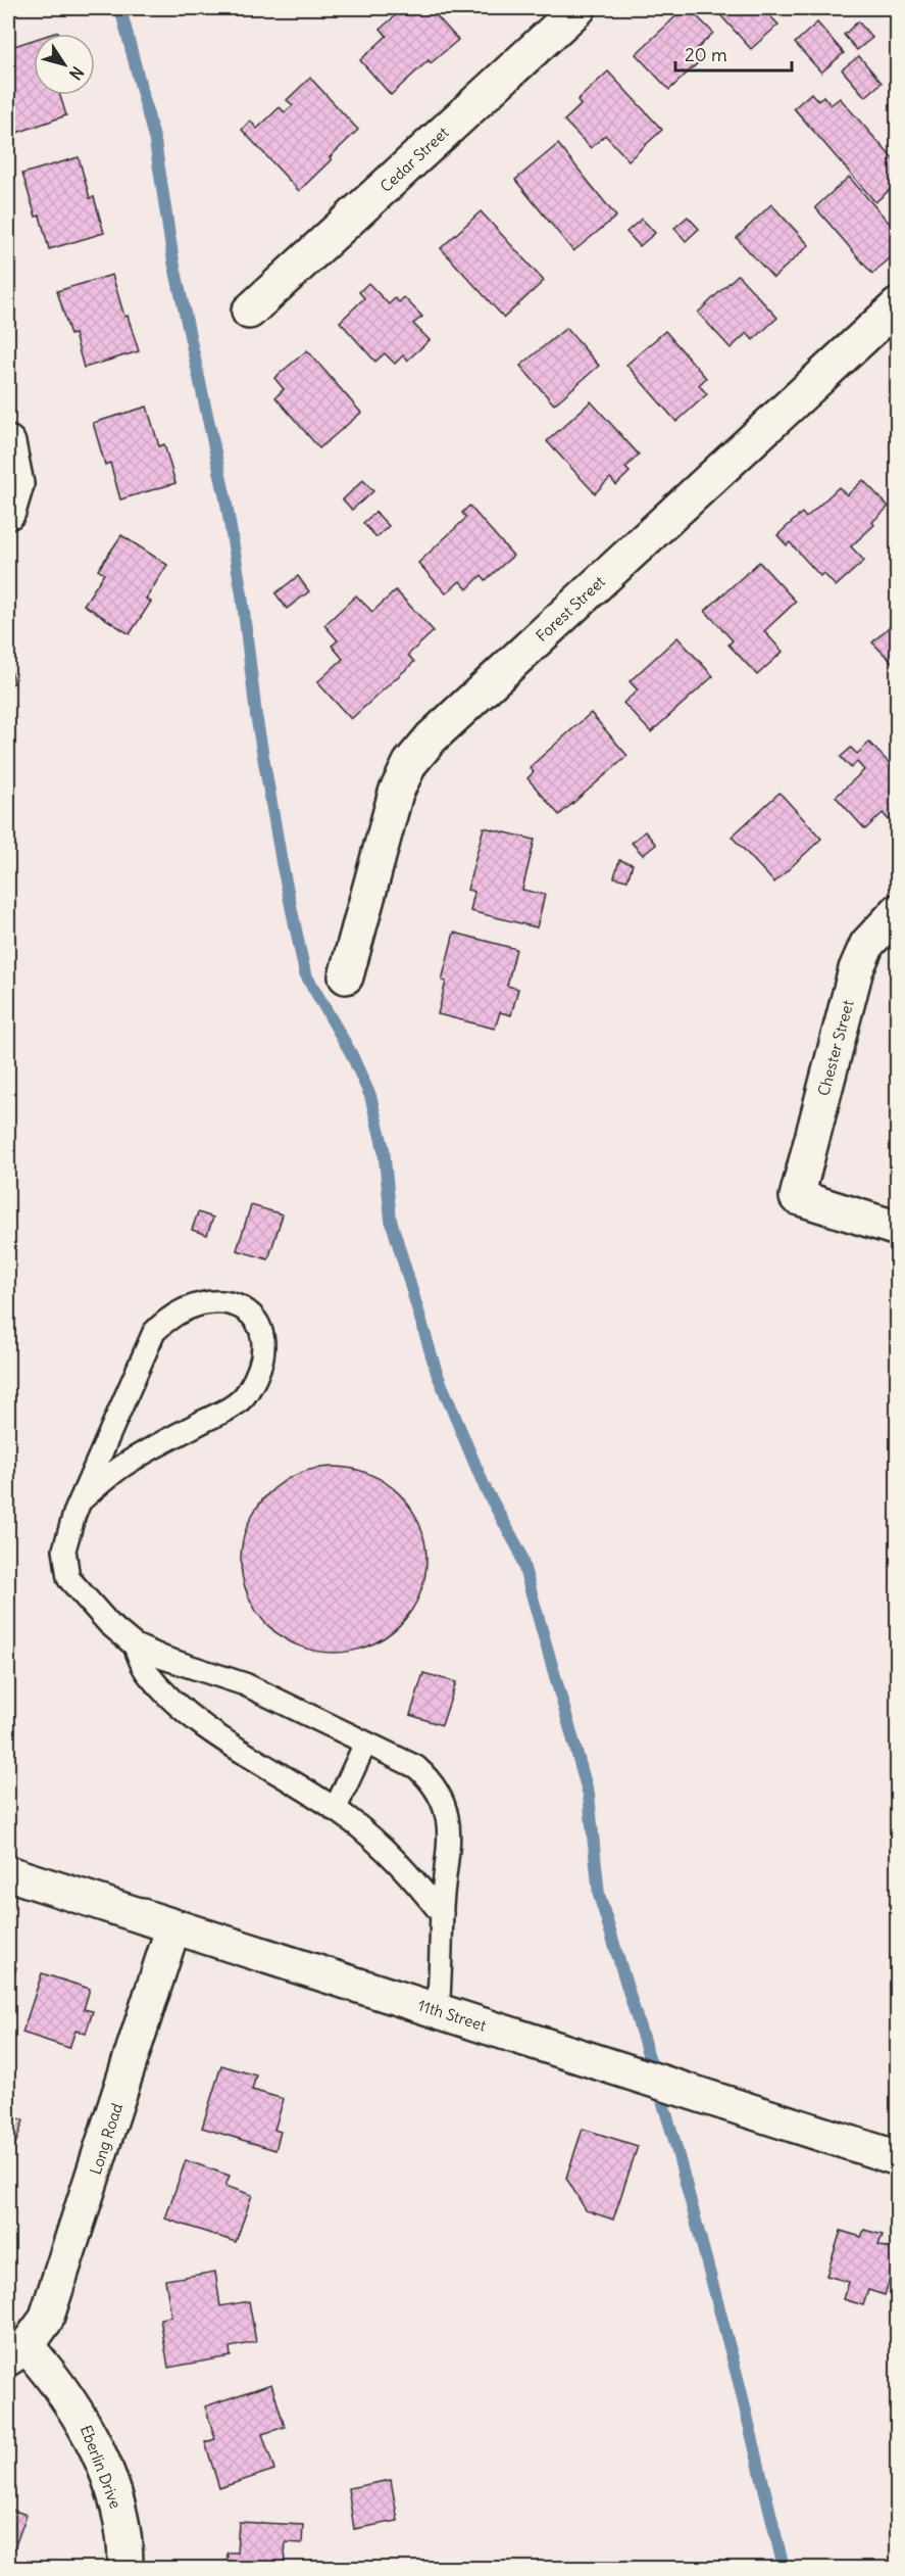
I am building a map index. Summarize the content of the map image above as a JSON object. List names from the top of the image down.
{
  "streets": {
    "street": [
      "Cedar Street",
      "Forest Street",
      "Chester Street",
      "11th Street",
      "Long Road",
      "Eberlin Drive"
    ]
  },
  "crossings": [
    ["11th Street", "Long Road"],
    ["Long Road", "Eberlin Drive"]
  ],
  "scale_bar": "20 m",
  "north": "bottom right"
}
